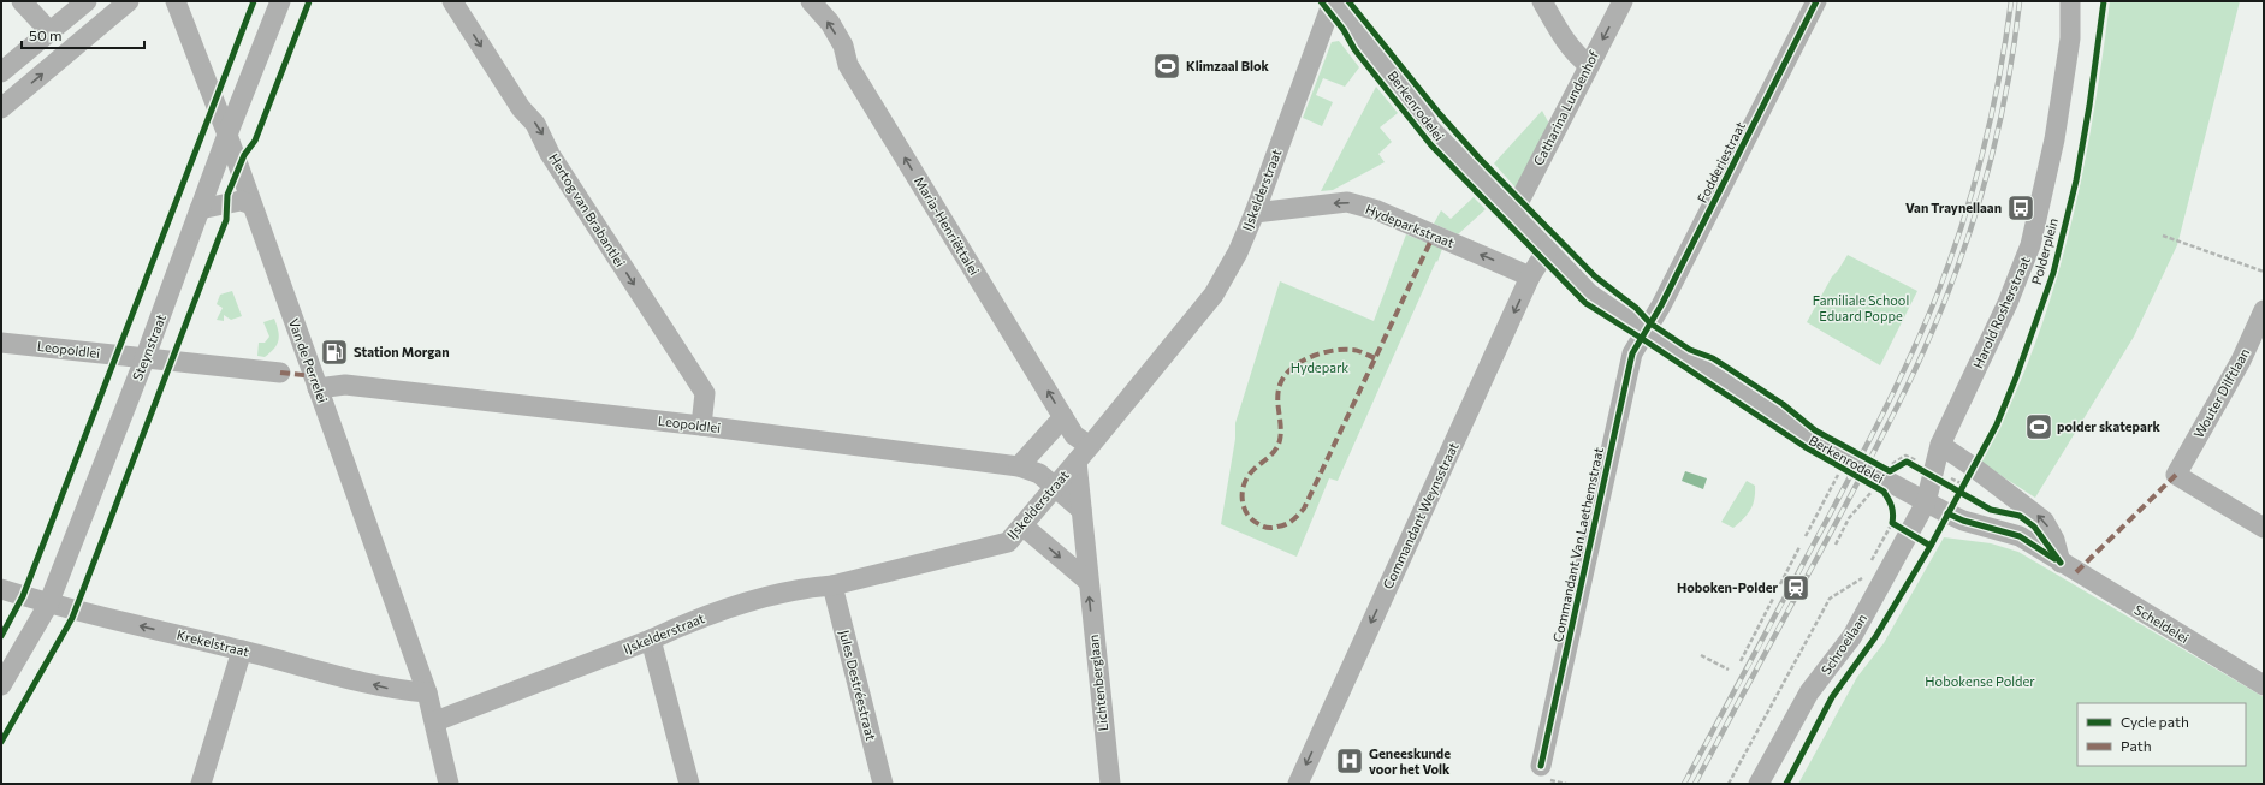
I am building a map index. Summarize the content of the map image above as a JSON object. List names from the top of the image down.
{
  "streets": {
    "street": [
      "Berkenrodelei",
      "Catharina Lundenhof",
      "Fodderiestraat",
      "IJskelderstraat",
      "Hertog van Brabantlei",
      "Maria-Henriëttalei",
      "Hydeparkstraat",
      "Harold Rosherstraat",
      "Steynstraat",
      "Leopoldlei",
      "Van de Perrelei",
      "Wouter Dilftlaan",
      "Commandant Weynsstraat",
      "Commandant Van Laethemstraat",
      "Scheldelei",
      "Krekelstraat",
      "Schroeilaan",
      "Lichtenberglaan",
      "Jules Destréestraat"
    ],
    "cycle path": ["Polderplein"]
  },
  "crossings": [
    ["Berkenrodelei", "Catharina Lundenhof"],
    ["Berkenrodelei", "Fodderiestraat"],
    ["Berkenrodelei", "IJskelderstraat"],
    ["Berkenrodelei", "Harold Rosherstraat"],
    ["Berkenrodelei", "Commandant Weynsstraat"],
    ["Berkenrodelei", "Commandant Van Laethemstraat"],
    ["Berkenrodelei", "Scheldelei"],
    ["Berkenrodelei", "Schroeilaan"],
    ["Fodderiestraat", "Commandant Van Laethemstraat"],
    ["IJskelderstraat", "Maria-Henriëttalei"],
    ["IJskelderstraat", "Hydeparkstraat"],
    ["IJskelderstraat", "Leopoldlei"],
    ["IJskelderstraat", "Van de Perrelei"],
    ["IJskelderstraat", "Lichtenberglaan"],
    ["IJskelderstraat", "Jules Destréestraat"],
    ["Hertog van Brabantlei", "Leopoldlei"],
    ["Maria-Henriëttalei", "Lichtenberglaan"],
    ["Hydeparkstraat", "Commandant Weynsstraat"],
    ["Harold Rosherstraat", "Scheldelei"],
    ["Harold Rosherstraat", "Schroeilaan"],
    ["Steynstraat", "Leopoldlei"],
    ["Steynstraat", "Van de Perrelei"],
    ["Steynstraat", "Krekelstraat"],
    ["Leopoldlei", "Van de Perrelei"],
    ["Van de Perrelei", "Krekelstraat"],
    ["Scheldelei", "Schroeilaan"]
  ],
  "one_way": [
    "Hertog van Brabantlei",
    "Maria-Henriëttalei",
    "Hydeparkstraat",
    "Commandant Weynsstraat",
    "Krekelstraat",
    "Lichtenberglaan"
  ],
  "parks": ["Familiale School Eduard Poppe", "Hydepark", "Hobokense Polder"],
  "places": {
    "sports": ["Klimzaal Blok", "polder skatepark"],
    "bus stop": ["Van Traynellaan"],
    "fuel station": ["Station Morgan"],
    "station": ["Hoboken-Polder"],
    "hospital": ["Geneeskunde voor het Volk"]
  },
  "legend": ["Cycle path", "Path"],
  "scale_bar": "50 m"
}
